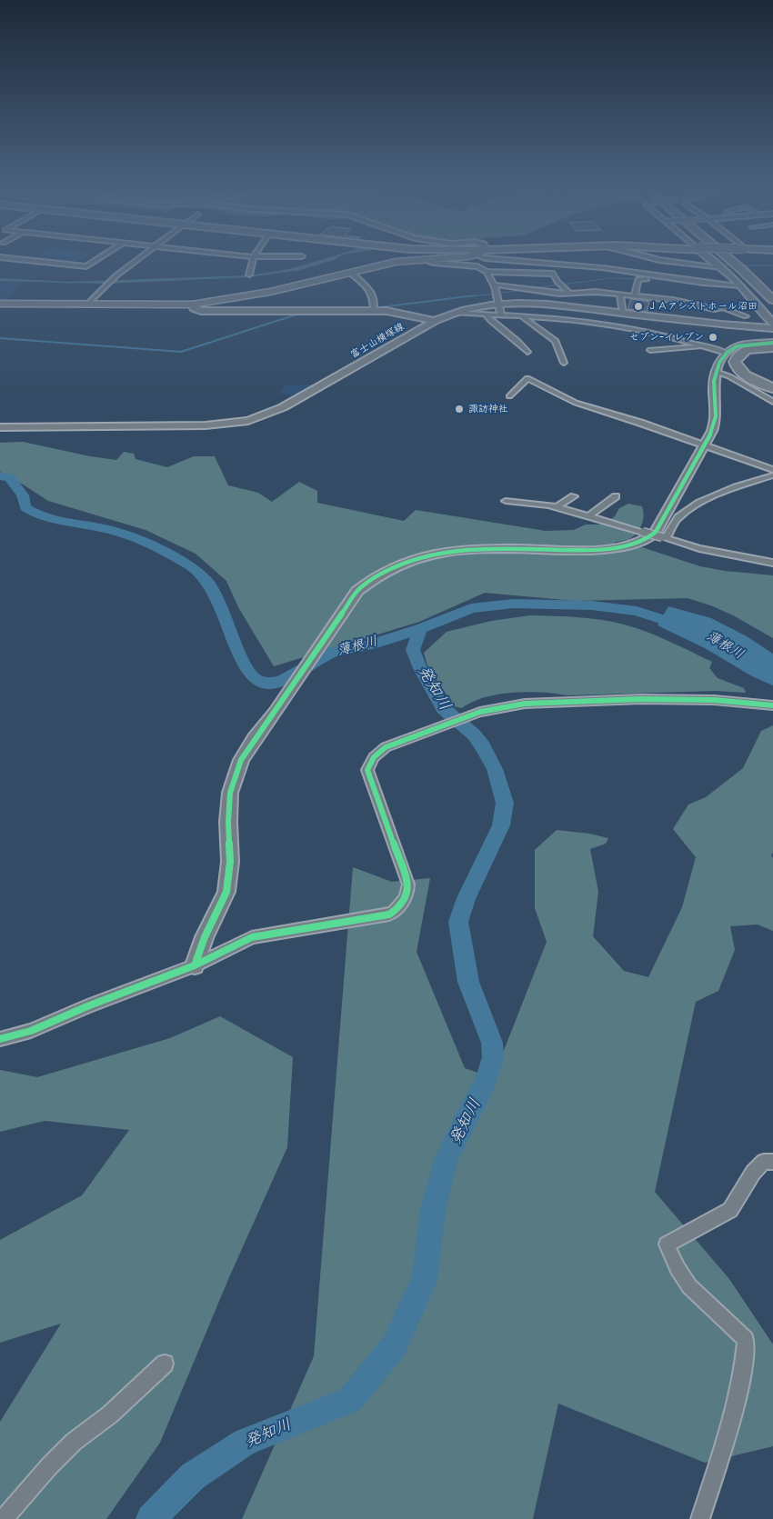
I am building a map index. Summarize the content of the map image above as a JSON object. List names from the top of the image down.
{
  "streets": {
    "main road": ["富士山横塚線"]
  },
  "water": ["薄根川", "発知川"],
  "places": ["ＪＡアシストホール沼田", "セブン-イレブン", "諏訪神社"]
}
